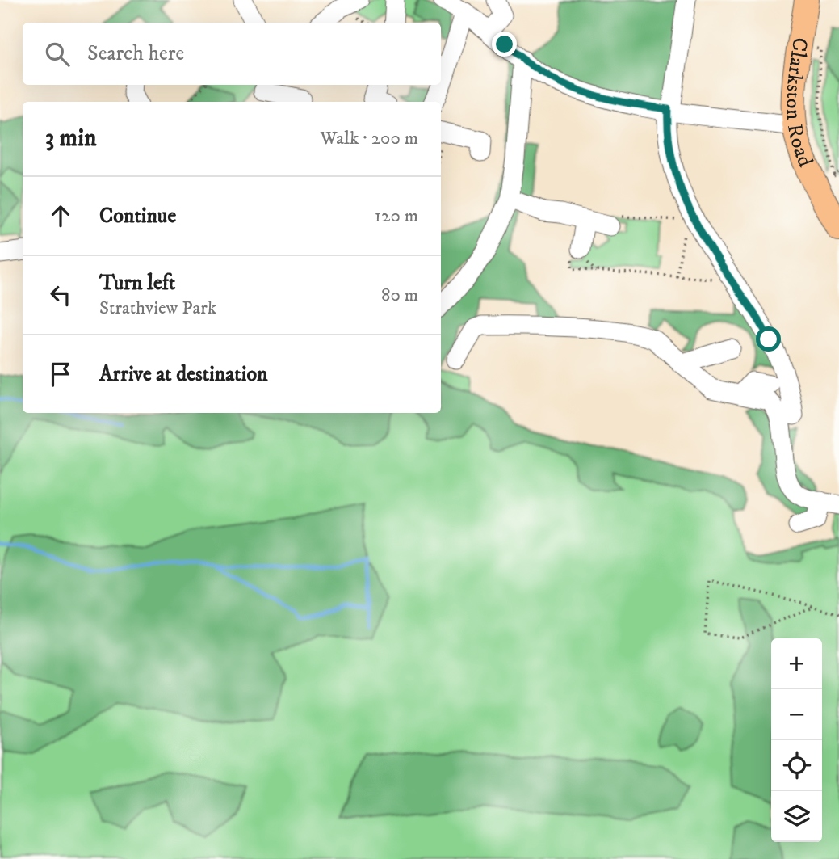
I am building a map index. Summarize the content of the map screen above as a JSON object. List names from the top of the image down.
{
  "streets": {
    "main road": ["Clarkston Road"]
  },
  "page": {
    "search": "Search here",
    "heading": ["3 min", "Walk · 200 m"],
    "list": [
      ["Continue", "120 m"],
      ["Turn left", "Strathview Park", "80 m"],
      "Arrive at destination"
    ],
    "map_buttons": ["+", "−"]
  }
}
